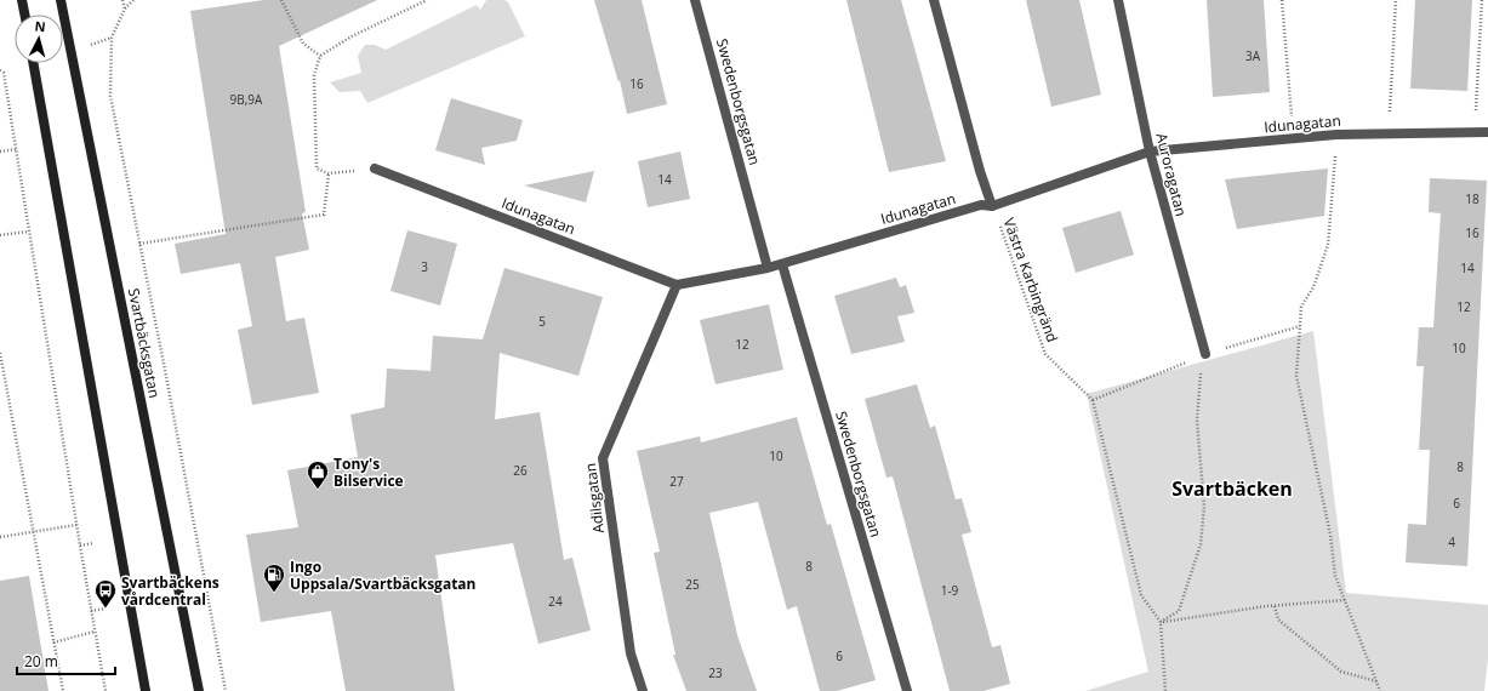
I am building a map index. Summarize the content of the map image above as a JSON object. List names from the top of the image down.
{
  "streets": {
    "street": [
      "Swedenborgsgatan",
      "Idunagatan",
      "Auroragatan",
      "Svartbäcksgatan",
      "Adilsgatan"
    ],
    "path": ["Västra Karbingränd"]
  },
  "crossings": [
    ["Swedenborgsgatan", "Idunagatan"],
    ["Idunagatan", "Auroragatan"],
    ["Idunagatan", "Västra Karbingränd"],
    ["Idunagatan", "Adilsgatan"]
  ],
  "districts": ["Svartbäcken"],
  "places": {
    "shop": ["Tony's Bilservice"],
    "fuel station": ["Ingo Uppsala/Svartbäcksgatan"],
    "bus stop": ["Svartbäckens vårdcentral"]
  },
  "house_numbers": [
    "3A",
    "16",
    "9B,9A",
    "14",
    "18",
    "16",
    "3",
    "14",
    "12",
    "5",
    "12",
    "10",
    "10",
    "8",
    "26",
    "27",
    "6",
    "4",
    "8",
    "25",
    "1-9",
    "24",
    "6",
    "23"
  ],
  "scale_bar": "20 m",
  "north": "top"
}
